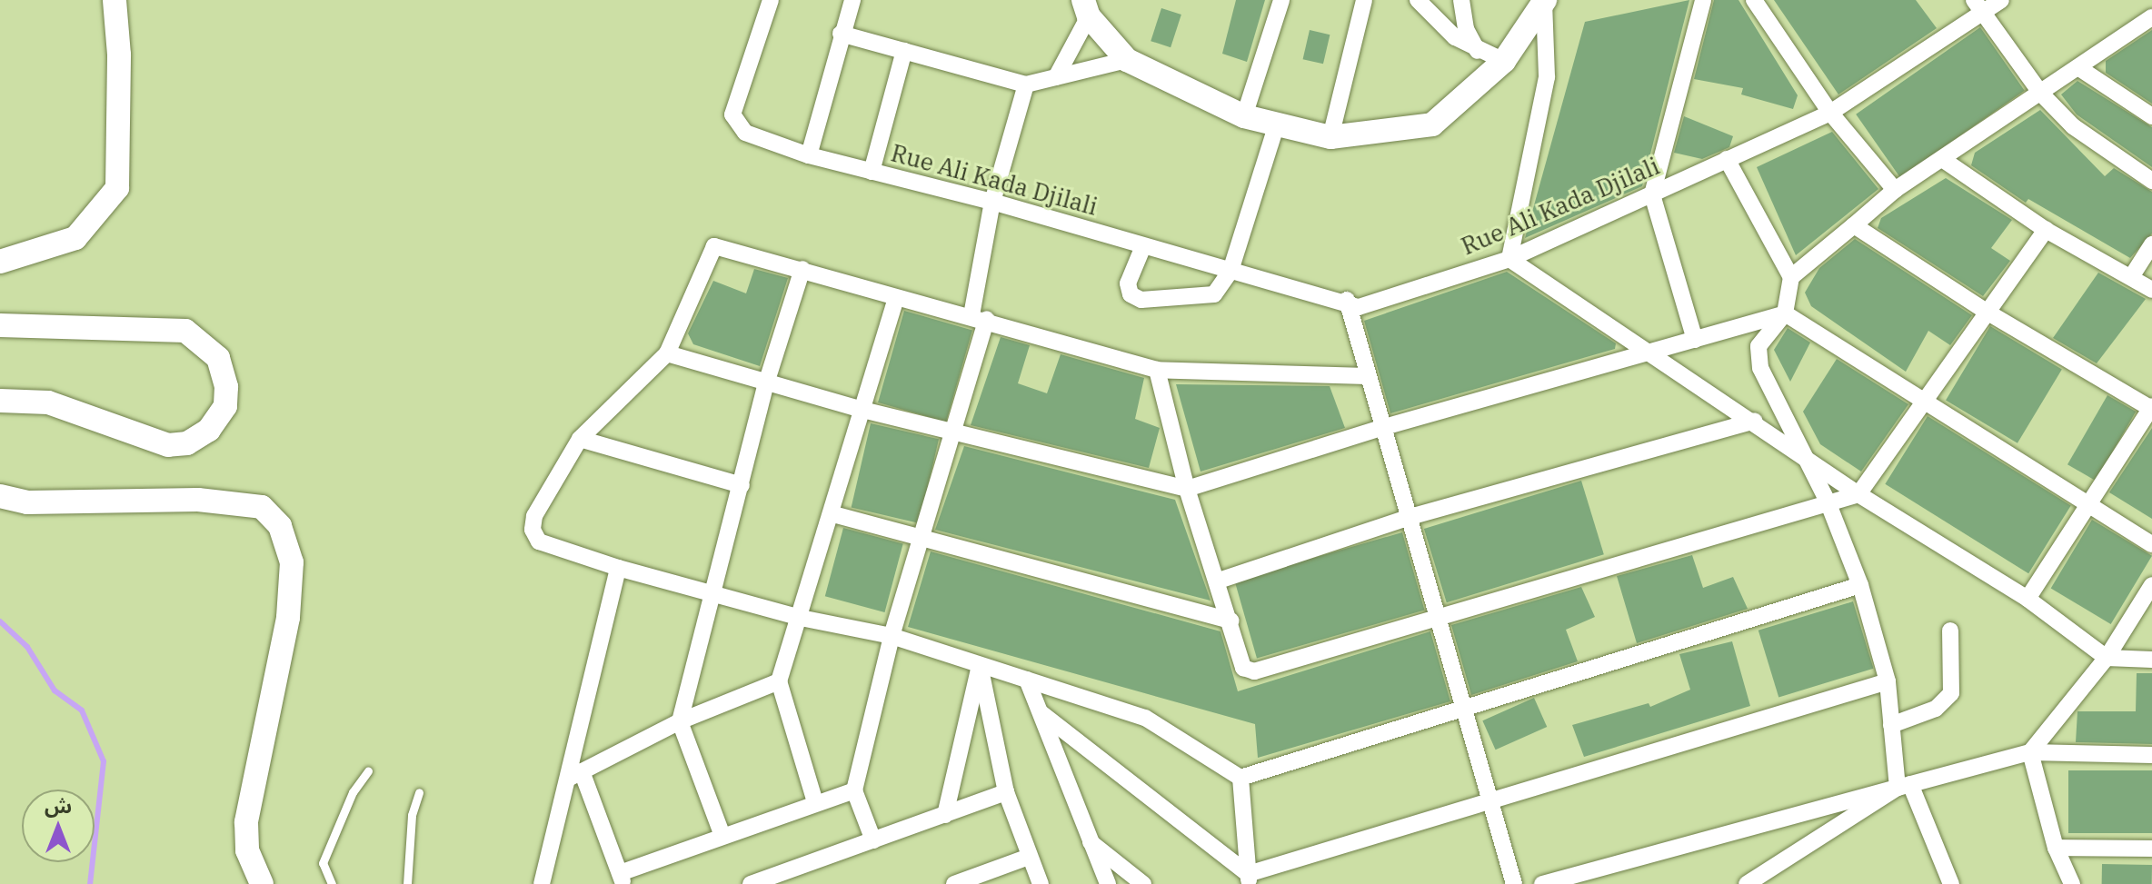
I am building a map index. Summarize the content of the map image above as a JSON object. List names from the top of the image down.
{
  "streets": {
    "street": ["Rue Ali Kada Djilali"]
  },
  "north": "top"
}
